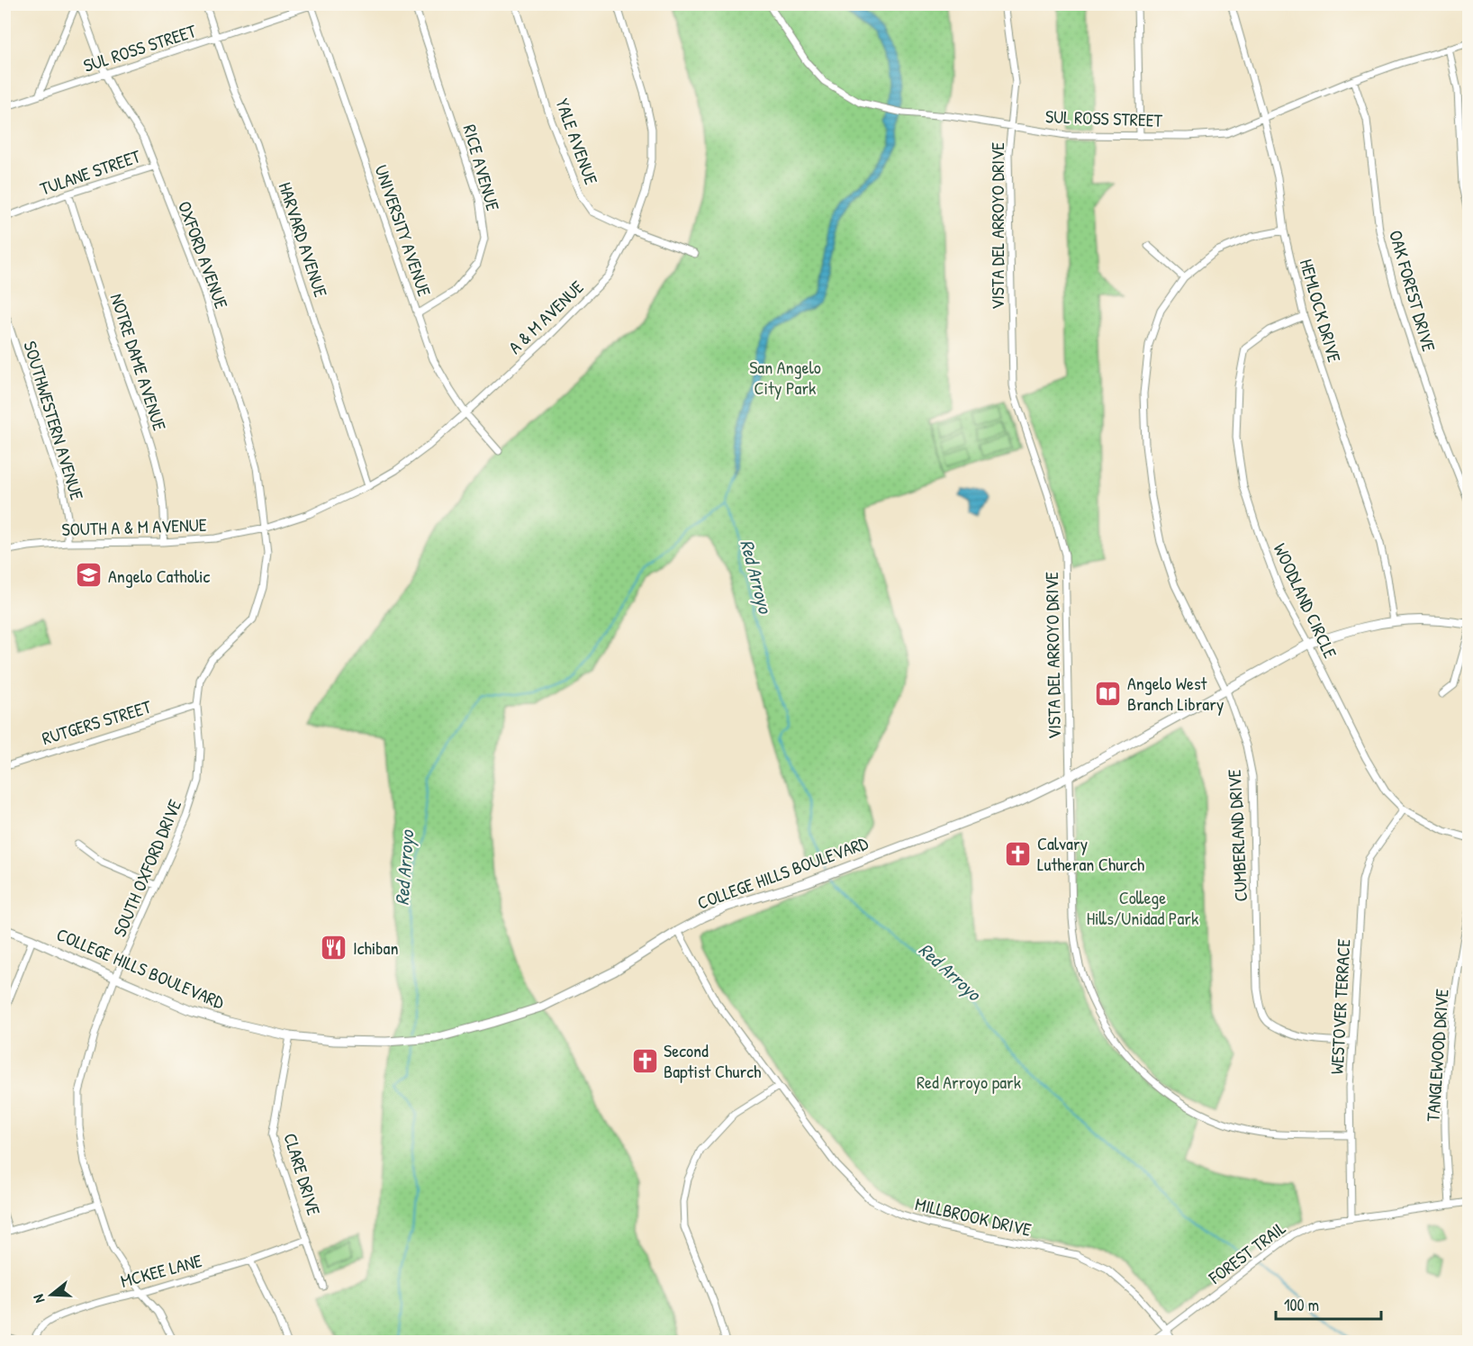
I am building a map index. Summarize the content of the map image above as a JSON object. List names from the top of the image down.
{
  "streets": {
    "street": [
      "SUL ROSS STREET",
      "YALE AVENUE",
      "RICE AVENUE",
      "TULANE STREET",
      "VISTA DEL ARROYO DRIVE",
      "UNIVERSITY AVENUE",
      "HARVARD AVENUE",
      "OXFORD AVENUE",
      "OAK FOREST DRIVE",
      "HEMLOCK DRIVE",
      "A & M AVENUE",
      "NOTRE DAME AVENUE",
      "SOUTHWESTERN AVENUE",
      "SOUTH A & M AVENUE",
      "WOODLAND CIRCLE",
      "RUTGERS STREET",
      "CUMBERLAND DRIVE",
      "SOUTH OXFORD DRIVE",
      "COLLEGE HILLS BOULEVARD",
      "WESTOVER TERRACE",
      "TANGLEWOOD DRIVE",
      "CLARE DRIVE",
      "MILLBROOK DRIVE",
      "FOREST TRAIL",
      "MCKEE LANE"
    ]
  },
  "crossings": [
    ["SUL ROSS STREET", "VISTA DEL ARROYO DRIVE"],
    ["SUL ROSS STREET", "UNIVERSITY AVENUE"],
    ["SUL ROSS STREET", "HARVARD AVENUE"],
    ["SUL ROSS STREET", "OXFORD AVENUE"],
    ["SUL ROSS STREET", "OAK FOREST DRIVE"],
    ["SUL ROSS STREET", "HEMLOCK DRIVE"],
    ["YALE AVENUE", "A & M AVENUE"],
    ["RICE AVENUE", "UNIVERSITY AVENUE"],
    ["TULANE STREET", "OXFORD AVENUE"],
    ["TULANE STREET", "NOTRE DAME AVENUE"],
    ["VISTA DEL ARROYO DRIVE", "COLLEGE HILLS BOULEVARD"],
    ["VISTA DEL ARROYO DRIVE", "WESTOVER TERRACE"],
    ["UNIVERSITY AVENUE", "A & M AVENUE"],
    ["HARVARD AVENUE", "A & M AVENUE"],
    ["OXFORD AVENUE", "A & M AVENUE"],
    ["OXFORD AVENUE", "SOUTH A & M AVENUE"],
    ["OXFORD AVENUE", "SOUTH OXFORD DRIVE"],
    ["HEMLOCK DRIVE", "WOODLAND CIRCLE"],
    ["HEMLOCK DRIVE", "CUMBERLAND DRIVE"],
    ["HEMLOCK DRIVE", "COLLEGE HILLS BOULEVARD"],
    ["A & M AVENUE", "SOUTH A & M AVENUE"],
    ["A & M AVENUE", "SOUTH OXFORD DRIVE"],
    ["NOTRE DAME AVENUE", "SOUTH A & M AVENUE"],
    ["SOUTHWESTERN AVENUE", "SOUTH A & M AVENUE"],
    ["SOUTH A & M AVENUE", "SOUTH OXFORD DRIVE"],
    ["WOODLAND CIRCLE", "COLLEGE HILLS BOULEVARD"],
    ["WOODLAND CIRCLE", "WESTOVER TERRACE"],
    ["RUTGERS STREET", "SOUTH OXFORD DRIVE"],
    ["CUMBERLAND DRIVE", "COLLEGE HILLS BOULEVARD"],
    ["CUMBERLAND DRIVE", "WESTOVER TERRACE"],
    ["SOUTH OXFORD DRIVE", "COLLEGE HILLS BOULEVARD"],
    ["SOUTH OXFORD DRIVE", "MCKEE LANE"],
    ["COLLEGE HILLS BOULEVARD", "CLARE DRIVE"],
    ["COLLEGE HILLS BOULEVARD", "MILLBROOK DRIVE"],
    ["WESTOVER TERRACE", "FOREST TRAIL"],
    ["TANGLEWOOD DRIVE", "FOREST TRAIL"],
    ["CLARE DRIVE", "MCKEE LANE"],
    ["MILLBROOK DRIVE", "FOREST TRAIL"]
  ],
  "water": ["Red Arroyo"],
  "parks": ["San Angelo City Park", "College Hills/Unidad Park", "Red Arroyo park"],
  "places": {
    "school or university": ["Angelo Catholic"],
    "library": ["Angelo West Branch Library"],
    "church": ["Calvary Lutheran Church", "Second Baptist Church"],
    "restaurant": ["Ichiban"]
  },
  "scale_bar": "100 m",
  "north": "left"
}
